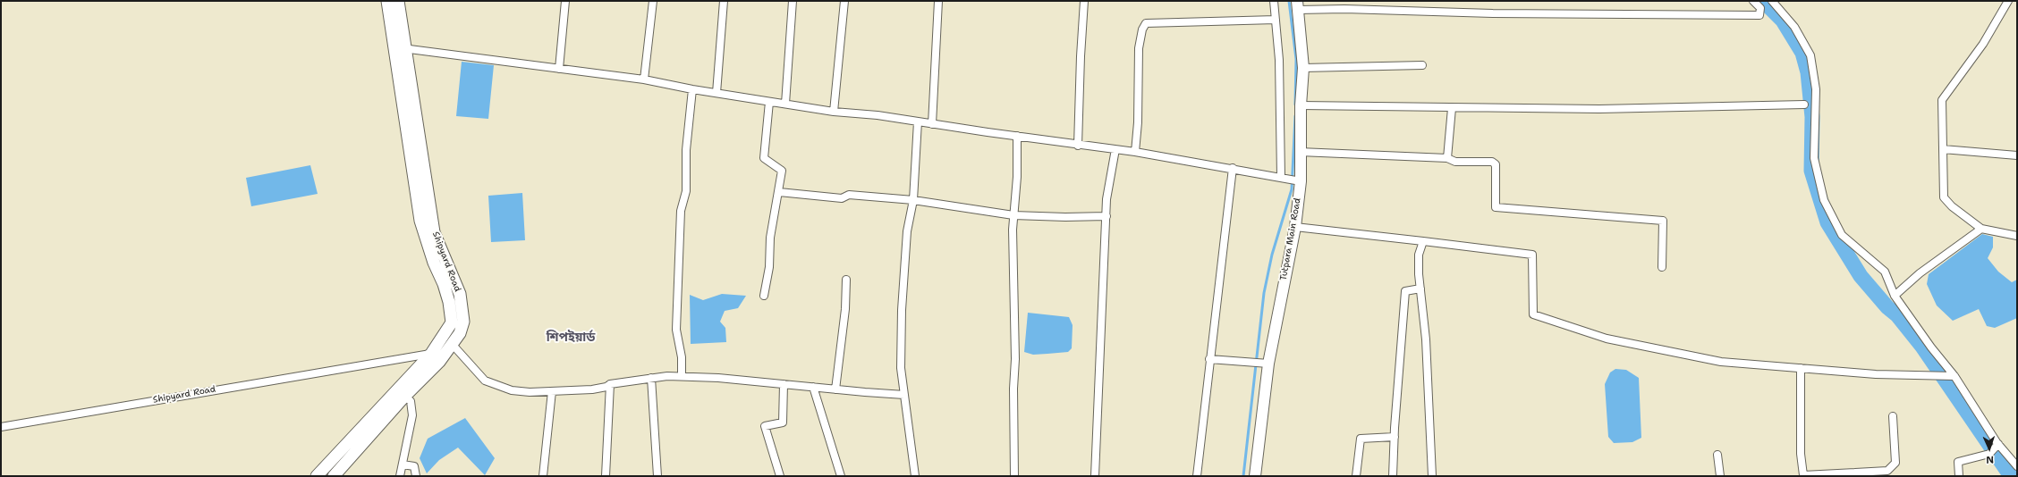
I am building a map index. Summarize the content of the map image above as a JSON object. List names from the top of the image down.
{
  "streets": {
    "main road": ["Shipyard Road"],
    "street": ["Tutpara Main Road"]
  },
  "districts": ["শিপইয়ার্ড"],
  "north": "bottom"
}
